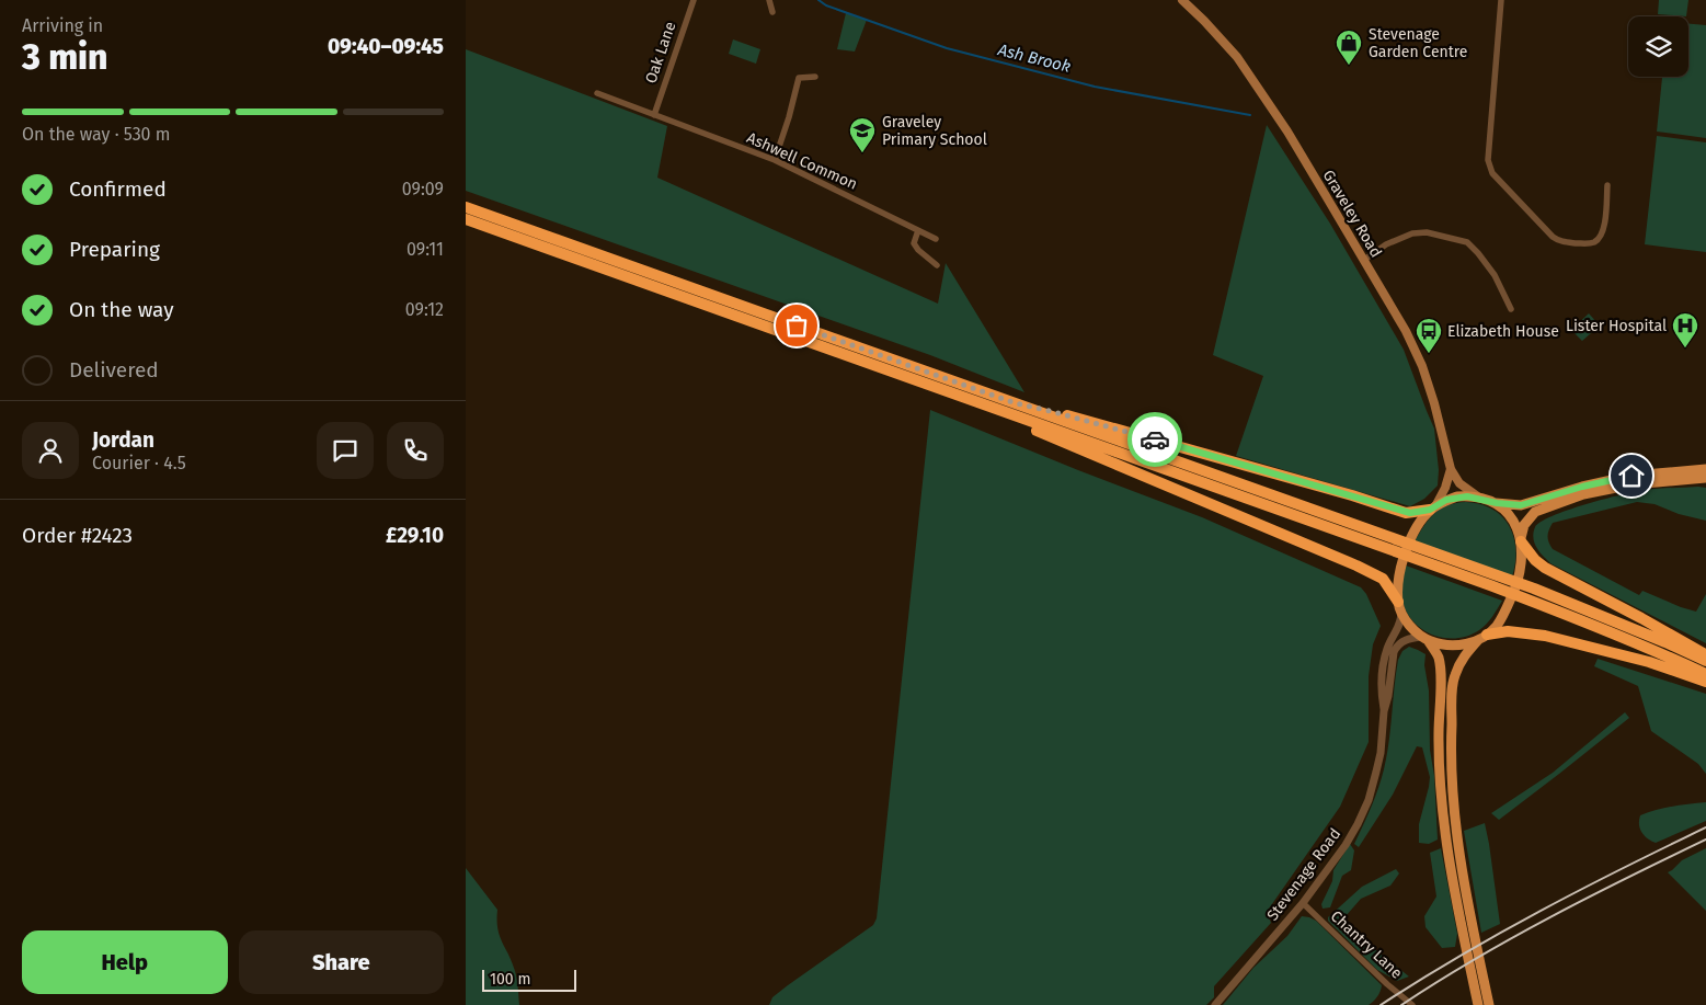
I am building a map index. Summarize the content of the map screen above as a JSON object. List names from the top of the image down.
{
  "streets": {
    "main road": ["Graveley Road"],
    "street": [
      "Oak Lane",
      "Ashwell Common",
      "Stevenage Road",
      "Chantry Lane"
    ]
  },
  "crossings": [
    ["Oak Lane", "Ashwell Common"],
    ["Graveley Road", "Stevenage Road"],
    ["Stevenage Road", "Chantry Lane"]
  ],
  "water": ["Ash Brook"],
  "places": {
    "shop": ["Stevenage Garden Centre"],
    "school or university": ["Graveley Primary School"],
    "hospital": ["Lister Hospital"],
    "bus stop": ["Elizabeth House"]
  },
  "scale_bar": "100 m",
  "page": {
    "heading": ["3 min", "Arriving in", "09:40–09:45"],
    "panel": [
      "Jordan",
      "Courier · 4.5",
      "Order #2423",
      "£29.10"
    ],
    "bar": "On the way · 530 m",
    "list": [
      ["Confirmed", "09:09"],
      ["Preparing", "09:11"],
      ["On the way", "09:12"],
      "Delivered"
    ],
    "buttons": ["Help", "Share"],
    "scale": "100 m"
  }
}
